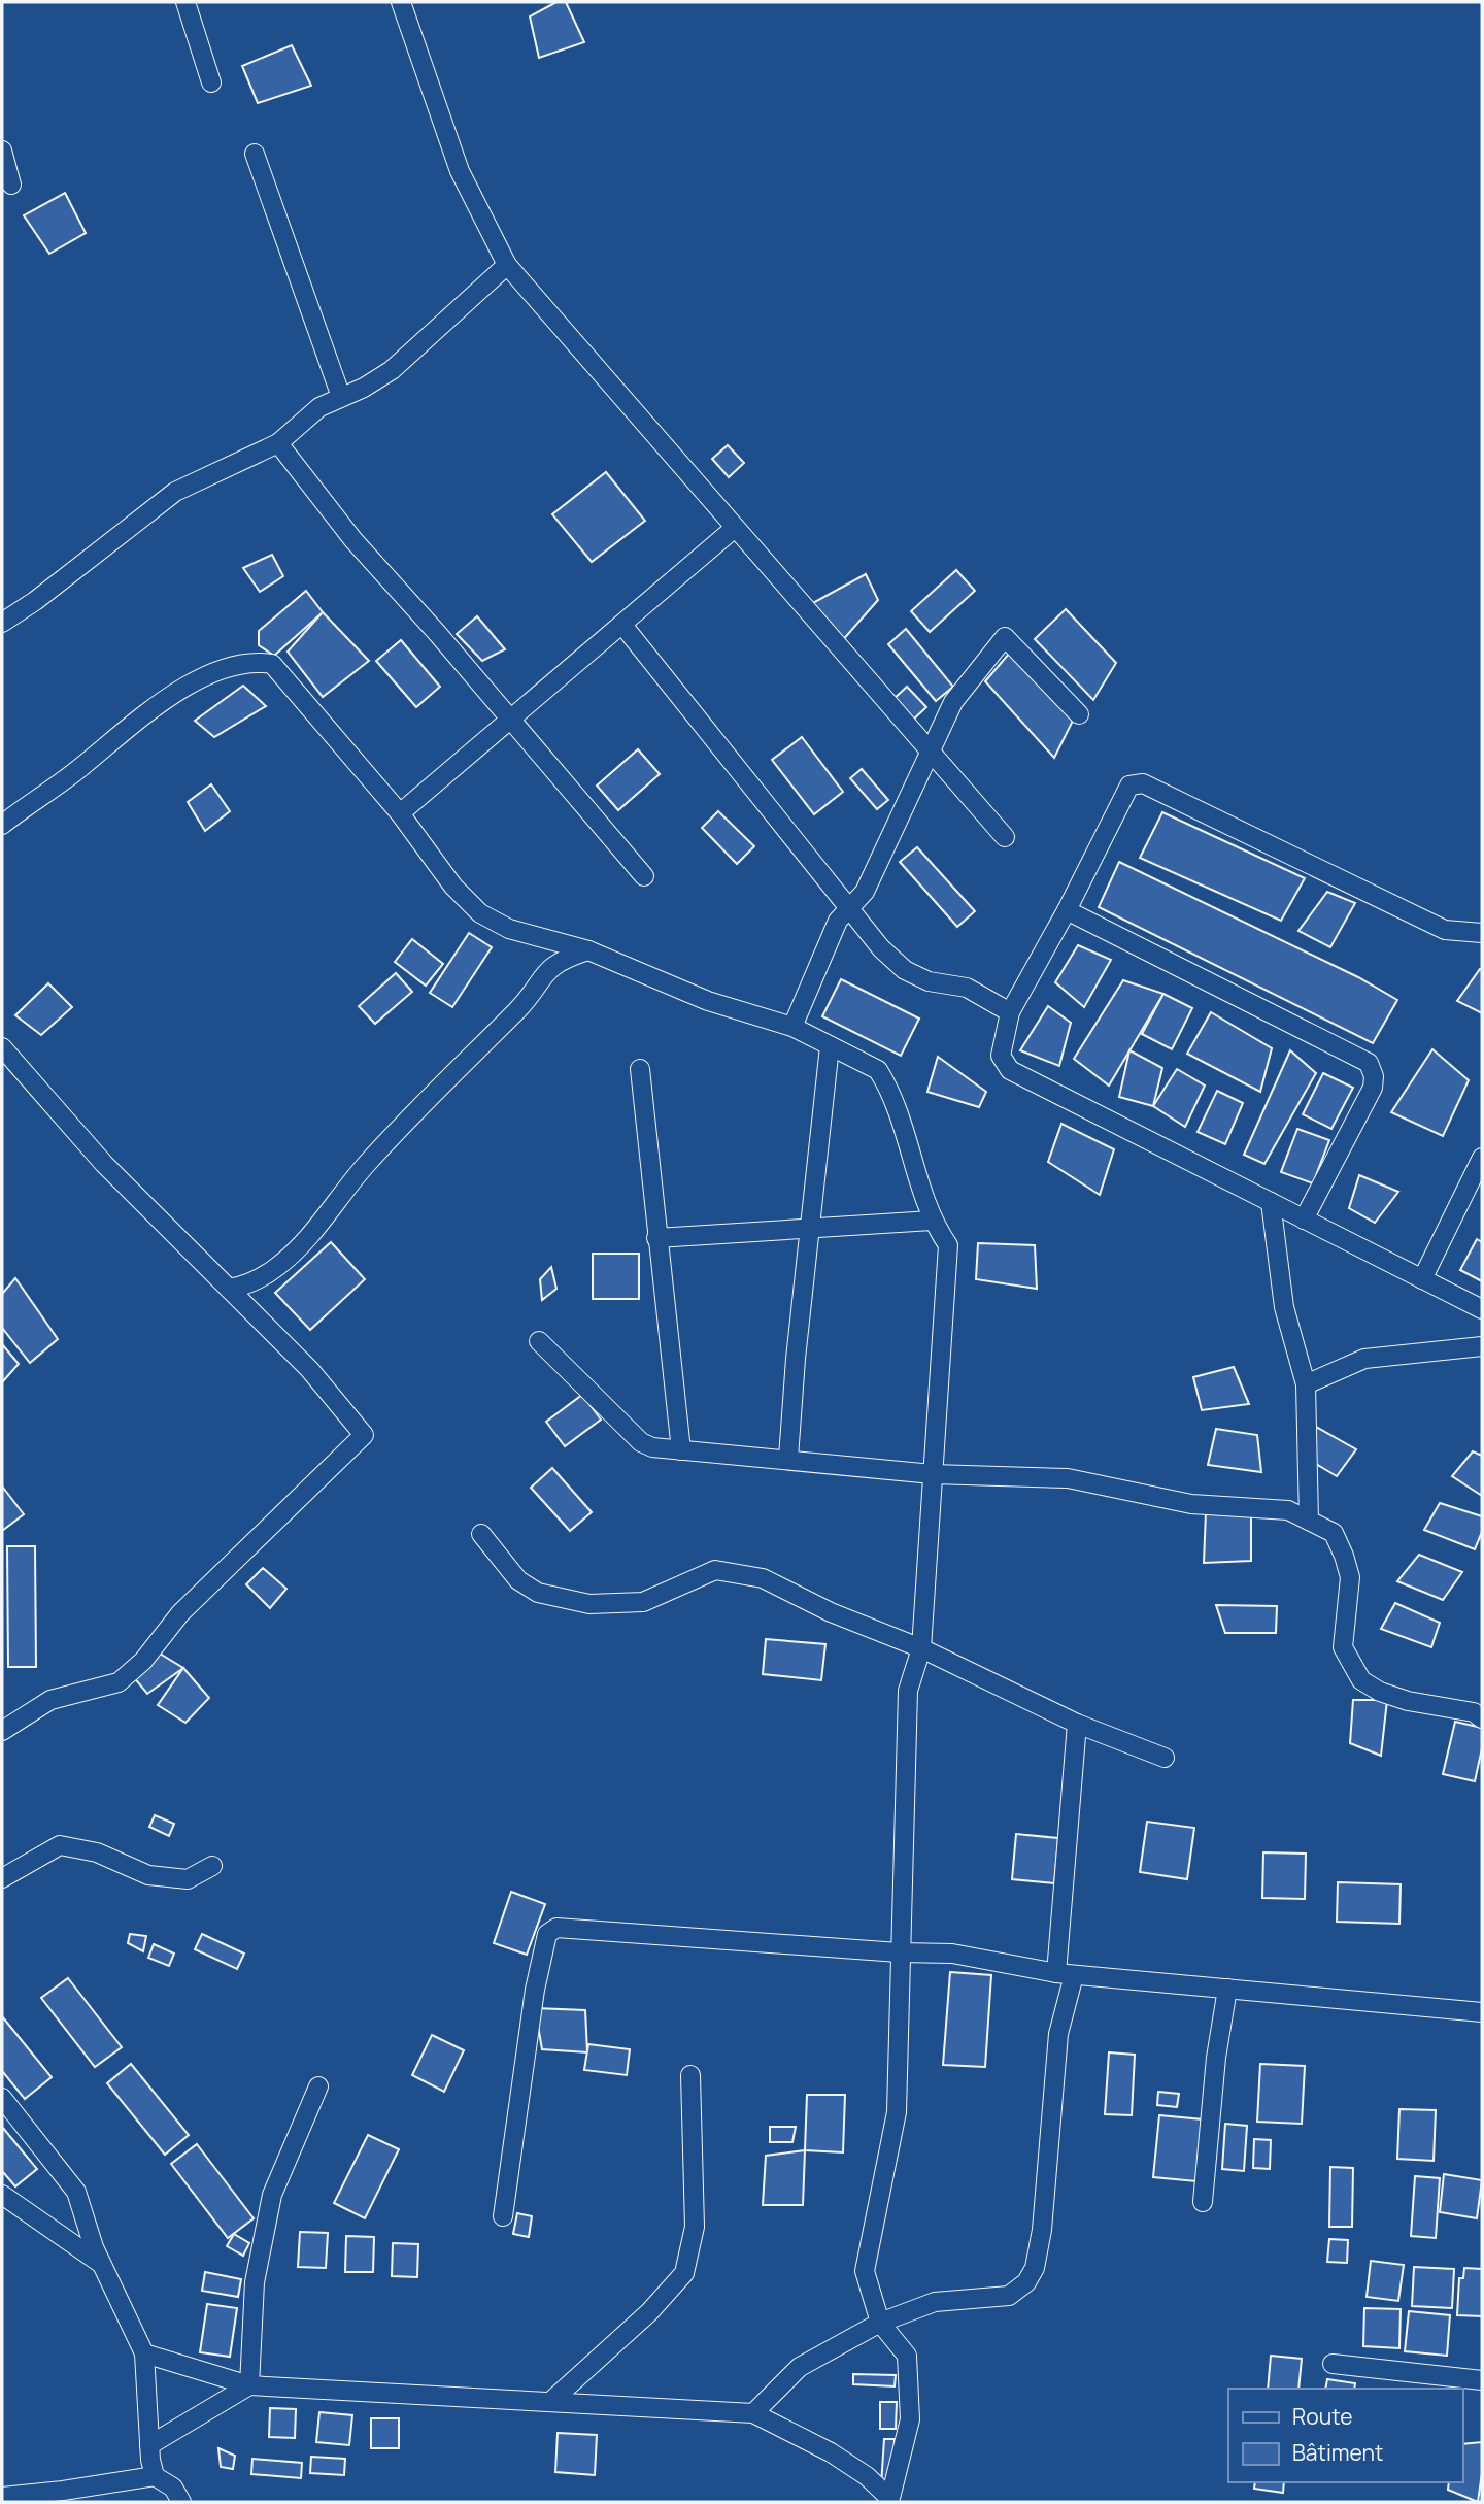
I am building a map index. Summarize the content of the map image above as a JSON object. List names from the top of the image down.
{
  "legend": ["Route", "Bâtiment"]
}
